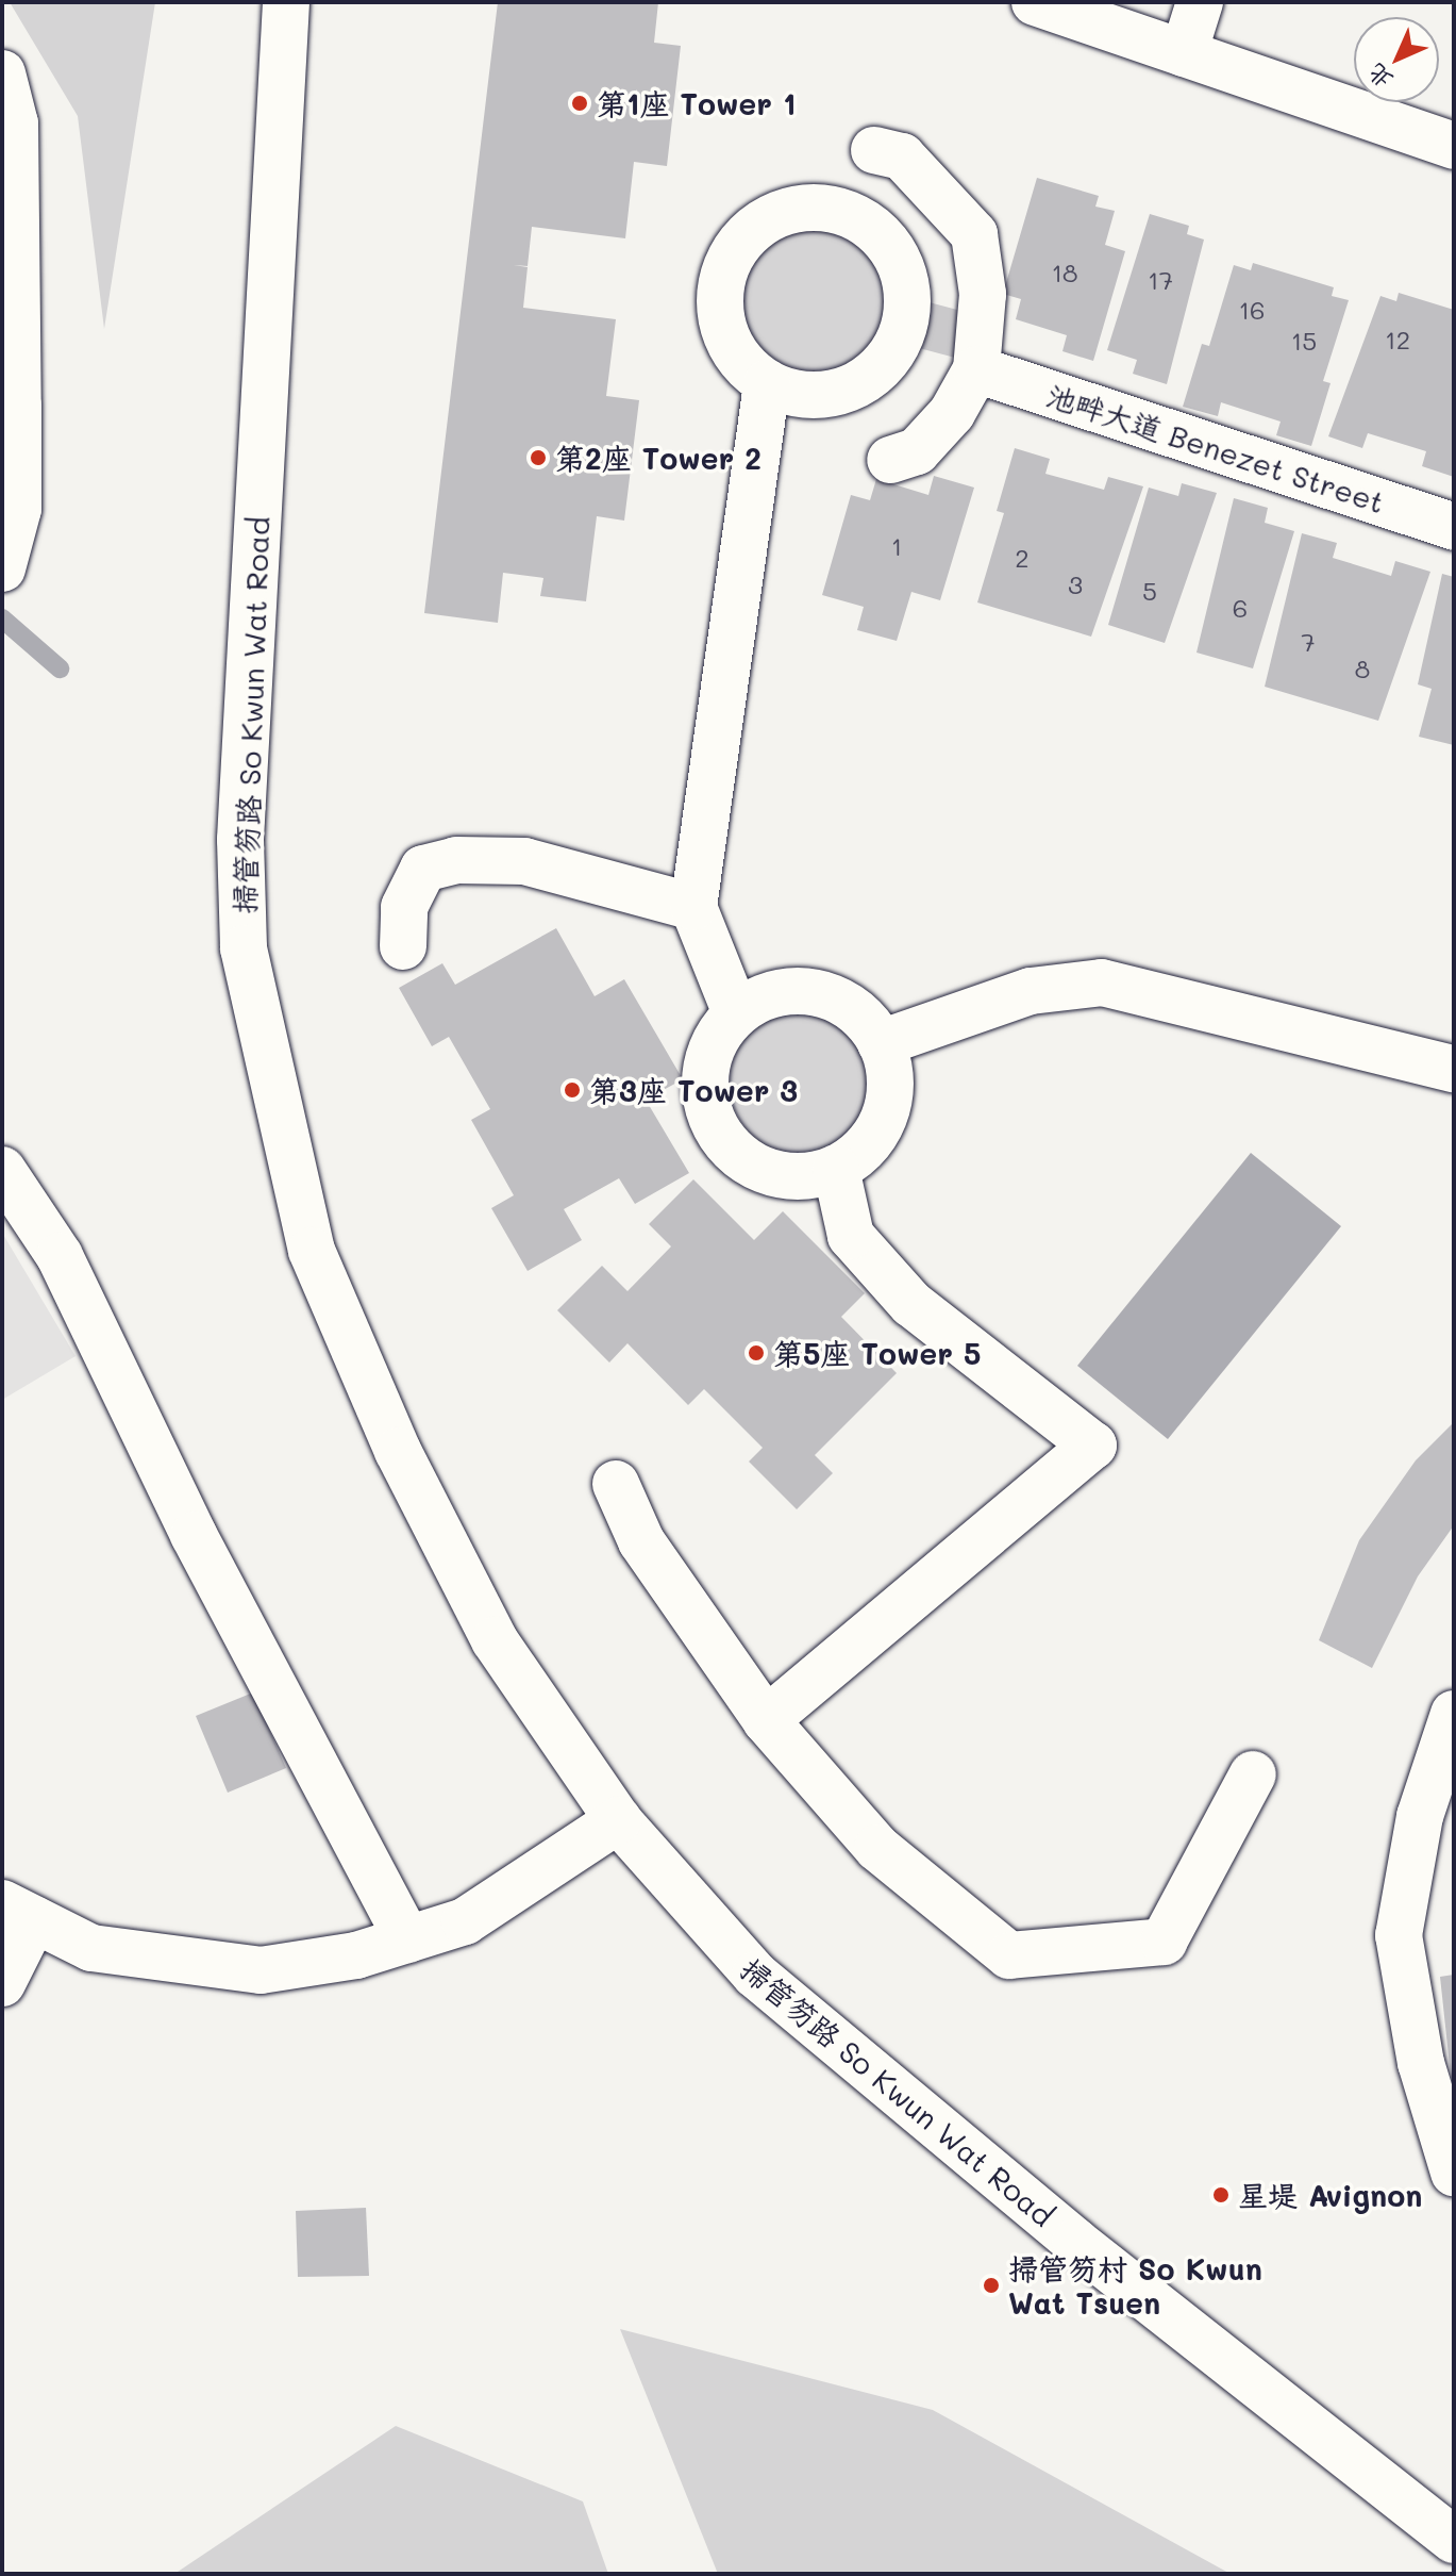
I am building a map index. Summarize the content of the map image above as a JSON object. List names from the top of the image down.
{
  "streets": {
    "street": ["池畔大道 Benezet Street", "掃管笏路 So Kwun Wat Road"]
  },
  "places": [
    "第1座 Tower 1",
    "第2座 Tower 2",
    "第3座 Tower 3",
    "第5座 Tower 5",
    "星堤 Avignon",
    "掃管笏村 So Kwun Wat Tsuen"
  ],
  "house_numbers": [
    "18",
    "17",
    "16",
    "12",
    "15",
    "1",
    "2",
    "3",
    "5",
    "6",
    "7",
    "8"
  ],
  "north": "bottom left"
}
